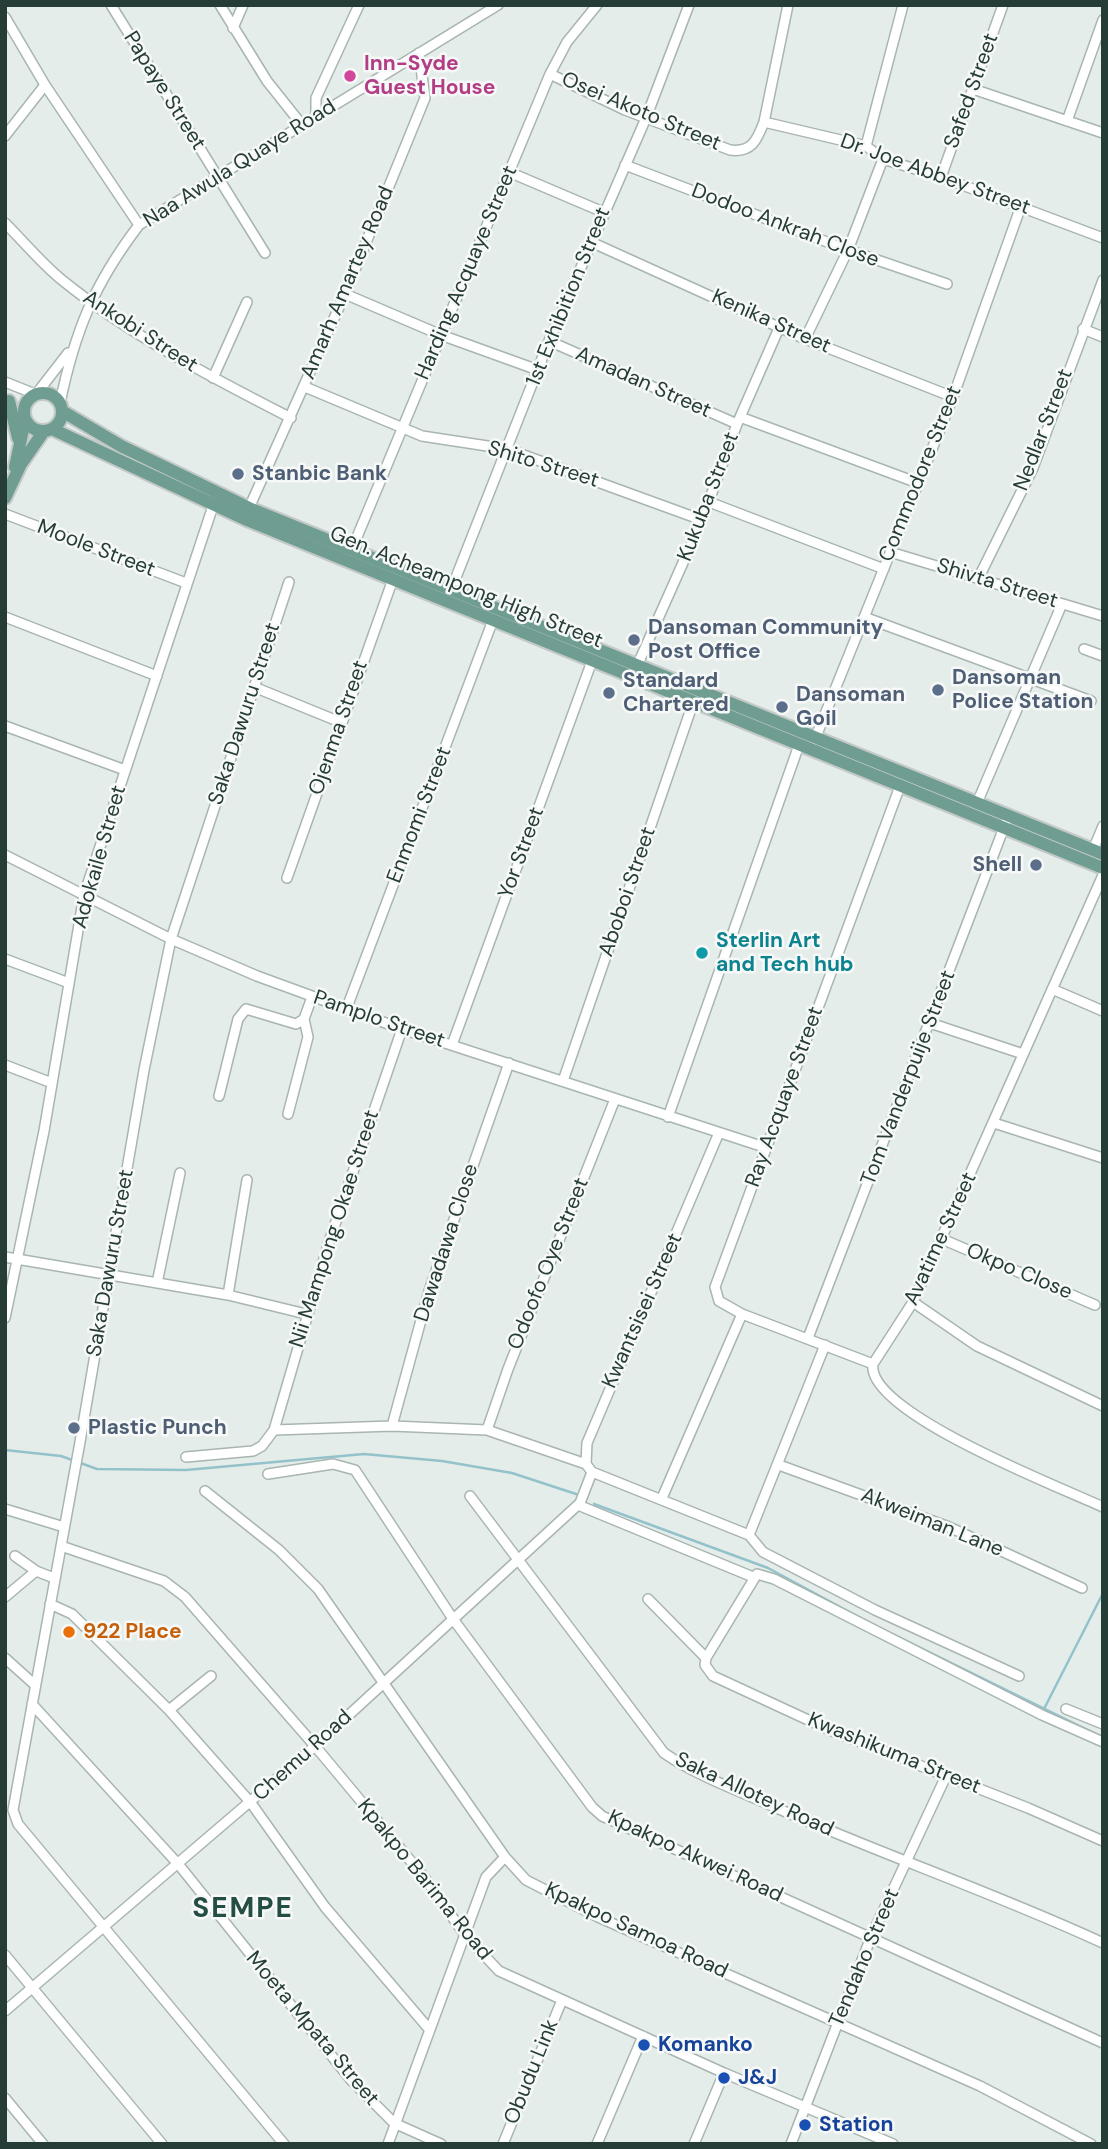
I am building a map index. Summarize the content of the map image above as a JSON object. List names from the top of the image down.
{
  "streets": {
    "main road": ["Gen. Acheampong High Street"],
    "street": [
      "Papaye Street",
      "Safed Street",
      "Osei Akoto Street",
      "Naa Awula Quaye Road",
      "Dr. Joe Abbey Street",
      "Dodoo Ankrah Close",
      "Harding Acquaye Street",
      "Amarh Amartey Road",
      "1st Exhibition Street",
      "Kenika Street",
      "Ankobi Street",
      "Amadan Street",
      "Nedlar Street",
      "Shito Street",
      "Commodore Street",
      "Kukuba Street",
      "Moole Street",
      "Shivta Street",
      "Saka Dawuru Street",
      "Ojenma Street",
      "Enmomi Street",
      "Yor Street",
      "Adokaile Street",
      "Aboboi Street",
      "Pamplo Street",
      "Tom Vanderpuije Street",
      "Ray Acquaye Street",
      "Nii Mampong Okae Street",
      "Avatime Street",
      "Dawadawa Close",
      "Odoofo Oye Street",
      "Okpo Close",
      "Kwantsisei Street",
      "Akweiman Lane",
      "Kwashikuma Street",
      "Chemu Road",
      "Saka Allotey Road",
      "Kpakpo Akwei Road",
      "Kpakpo Barima Road",
      "Kpakpo Samoa Road",
      "Tendaho Street",
      "Moeta Mpata Street",
      "Obudu Link"
    ]
  },
  "crossings": [
    ["Papaye Street", "Naa Awula Quaye Road"],
    ["Safed Street", "Dr. Joe Abbey Street"],
    ["Osei Akoto Street", "Dr. Joe Abbey Street"],
    ["Osei Akoto Street", "Harding Acquaye Street"],
    ["Osei Akoto Street", "1st Exhibition Street"],
    ["Naa Awula Quaye Road", "Amarh Amartey Road"],
    ["Naa Awula Quaye Road", "Ankobi Street"],
    ["Naa Awula Quaye Road", "Gen. Acheampong High Street"],
    ["Dr. Joe Abbey Street", "Commodore Street"],
    ["Dodoo Ankrah Close", "1st Exhibition Street"],
    ["Harding Acquaye Street", "Shito Street"],
    ["Harding Acquaye Street", "Gen. Acheampong High Street"],
    ["Amarh Amartey Road", "Ankobi Street"],
    ["Amarh Amartey Road", "Shito Street"],
    ["Amarh Amartey Road", "Gen. Acheampong High Street"],
    ["1st Exhibition Street", "Kenika Street"],
    ["1st Exhibition Street", "Amadan Street"],
    ["1st Exhibition Street", "Shito Street"],
    ["1st Exhibition Street", "Gen. Acheampong High Street"],
    ["Kenika Street", "Commodore Street"],
    ["Kenika Street", "Kukuba Street"],
    ["Amadan Street", "Commodore Street"],
    ["Amadan Street", "Kukuba Street"],
    ["Nedlar Street", "Shivta Street"],
    ["Shito Street", "Kukuba Street"],
    ["Commodore Street", "Shivta Street"],
    ["Commodore Street", "Gen. Acheampong High Street"],
    ["Kukuba Street", "Gen. Acheampong High Street"],
    ["Moole Street", "Adokaile Street"],
    ["Gen. Acheampong High Street", "Ojenma Street"],
    ["Gen. Acheampong High Street", "Enmomi Street"],
    ["Gen. Acheampong High Street", "Yor Street"],
    ["Gen. Acheampong High Street", "Adokaile Street"],
    ["Gen. Acheampong High Street", "Aboboi Street"],
    ["Gen. Acheampong High Street", "Tom Vanderpuije Street"],
    ["Gen. Acheampong High Street", "Ray Acquaye Street"],
    ["Saka Dawuru Street", "Pamplo Street"],
    ["Saka Dawuru Street", "Kpakpo Barima Road"],
    ["Saka Dawuru Street", "Moeta Mpata Street"],
    ["Enmomi Street", "Pamplo Street"],
    ["Yor Street", "Pamplo Street"],
    ["Adokaile Street", "Pamplo Street"],
    ["Aboboi Street", "Pamplo Street"],
    ["Pamplo Street", "Ray Acquaye Street"],
    ["Pamplo Street", "Nii Mampong Okae Street"],
    ["Pamplo Street", "Dawadawa Close"],
    ["Pamplo Street", "Odoofo Oye Street"],
    ["Pamplo Street", "Kwantsisei Street"],
    ["Tom Vanderpuije Street", "Ray Acquaye Street"],
    ["Avatime Street", "Okpo Close"],
    ["Kwashikuma Street", "Tendaho Street"],
    ["Chemu Road", "Saka Allotey Road"],
    ["Chemu Road", "Kpakpo Akwei Road"],
    ["Chemu Road", "Kpakpo Barima Road"],
    ["Chemu Road", "Kpakpo Samoa Road"],
    ["Chemu Road", "Moeta Mpata Street"],
    ["Saka Allotey Road", "Tendaho Street"],
    ["Kpakpo Akwei Road", "Tendaho Street"],
    ["Kpakpo Barima Road", "Tendaho Street"],
    ["Kpakpo Barima Road", "Obudu Link"],
    ["Kpakpo Samoa Road", "Tendaho Street"]
  ],
  "districts": ["SEMPE"],
  "places": [
    "Inn-Syde Guest House",
    "Stanbic Bank",
    "Dansoman Community Post Office",
    "Dansoman Police Station",
    "Standard Chartered",
    "Dansoman Goil",
    "Shell",
    "Sterlin Art and Tech hub",
    "Plastic Punch",
    "922 Place",
    "Komanko",
    "J&J",
    "Station"
  ]
}
